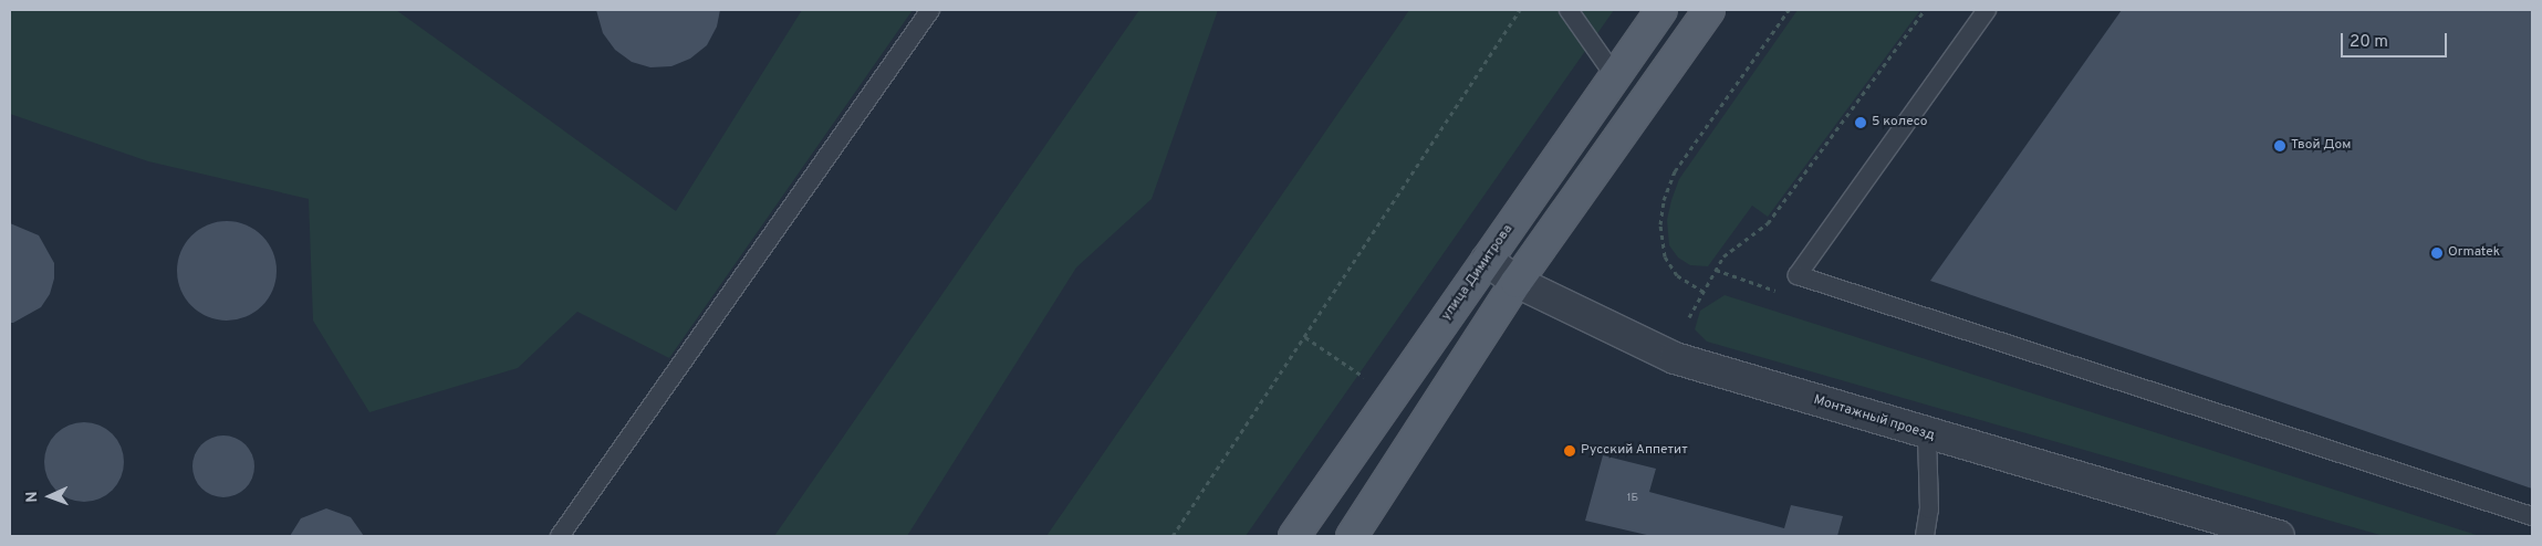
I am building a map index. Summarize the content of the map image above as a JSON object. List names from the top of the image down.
{
  "streets": {
    "main road": ["улица Димитрова"],
    "street": ["Монтажный проезд"]
  },
  "crossings": [
    ["улица Димитрова", "Монтажный проезд"]
  ],
  "places": [
    "5 колесо",
    "Твой Дом",
    "Ormatek",
    "Русский Аппетит"
  ],
  "house_numbers": ["1Б"],
  "scale_bar": "20 m",
  "north": "left"
}
